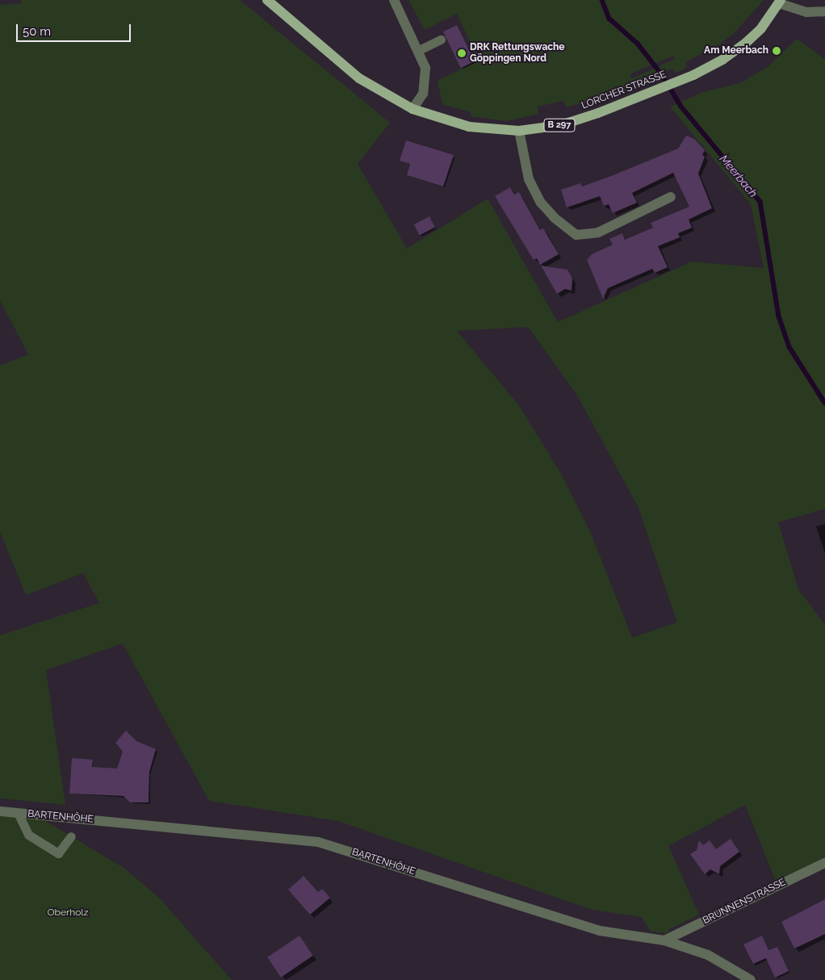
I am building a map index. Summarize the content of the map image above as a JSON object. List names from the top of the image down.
{
  "streets": {
    "main road": ["LORCHER STRASSE", "B 297"],
    "street": ["BARTENHÖHE", "BRUNNENSTRASSE"]
  },
  "crossings": [
    ["BARTENHÖHE", "BRUNNENSTRASSE"]
  ],
  "water": ["Meerbach"],
  "parks": ["Oberholz"],
  "places": ["Am Meerbach", "DRK Rettungswache Göppingen Nord"],
  "scale_bar": "50 m"
}
